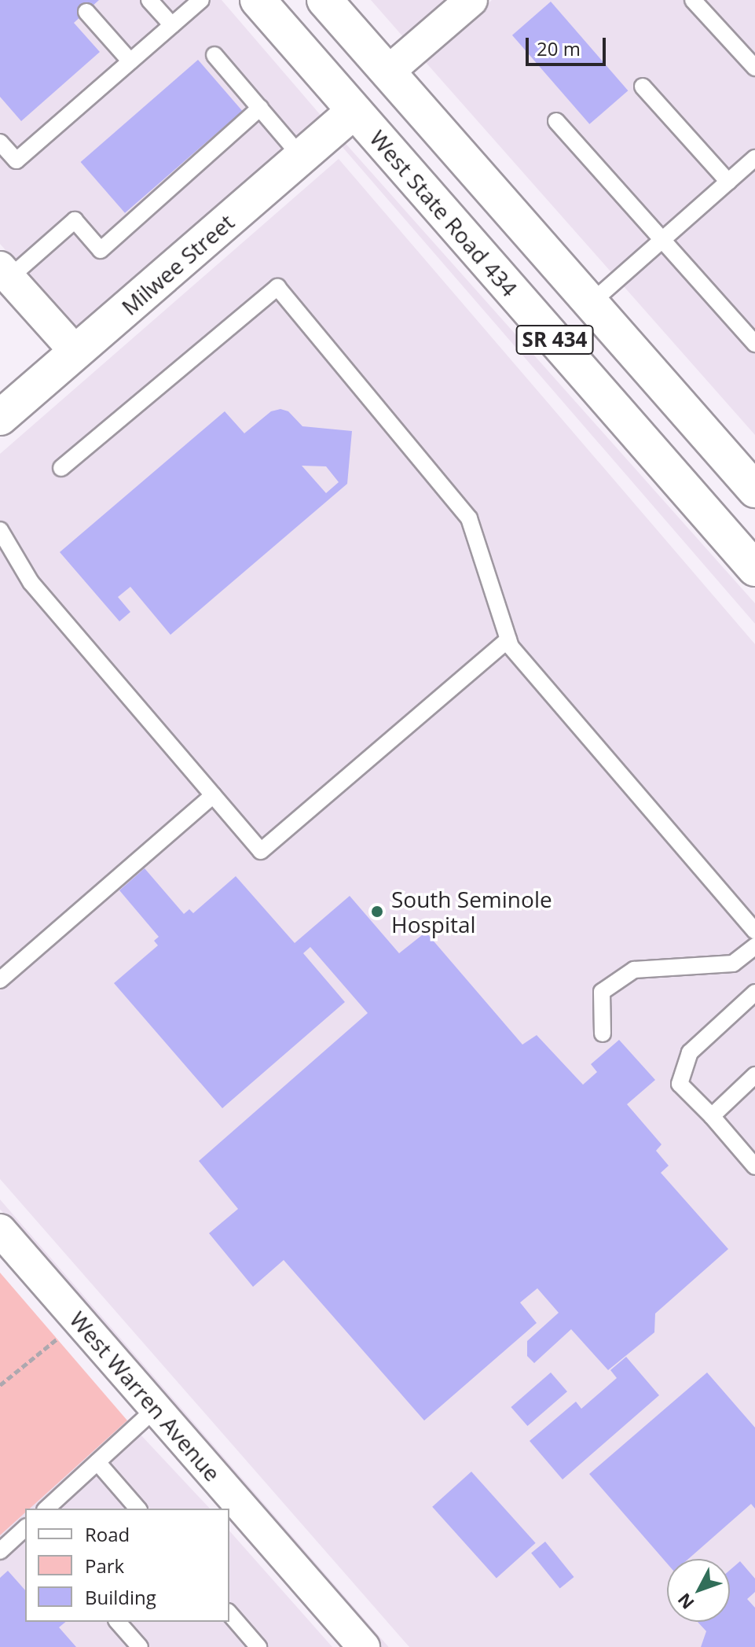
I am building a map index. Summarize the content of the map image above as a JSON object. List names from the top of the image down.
{
  "streets": {
    "main road": ["West State Road 434", "Milwee Street", "SR 434"],
    "street": ["West Warren Avenue"]
  },
  "crossings": [
    ["West State Road 434", "Milwee Street"]
  ],
  "places": ["South Seminole Hospital"],
  "legend": ["Road", "Park", "Building"],
  "scale_bar": "20 m",
  "north": "bottom left"
}
